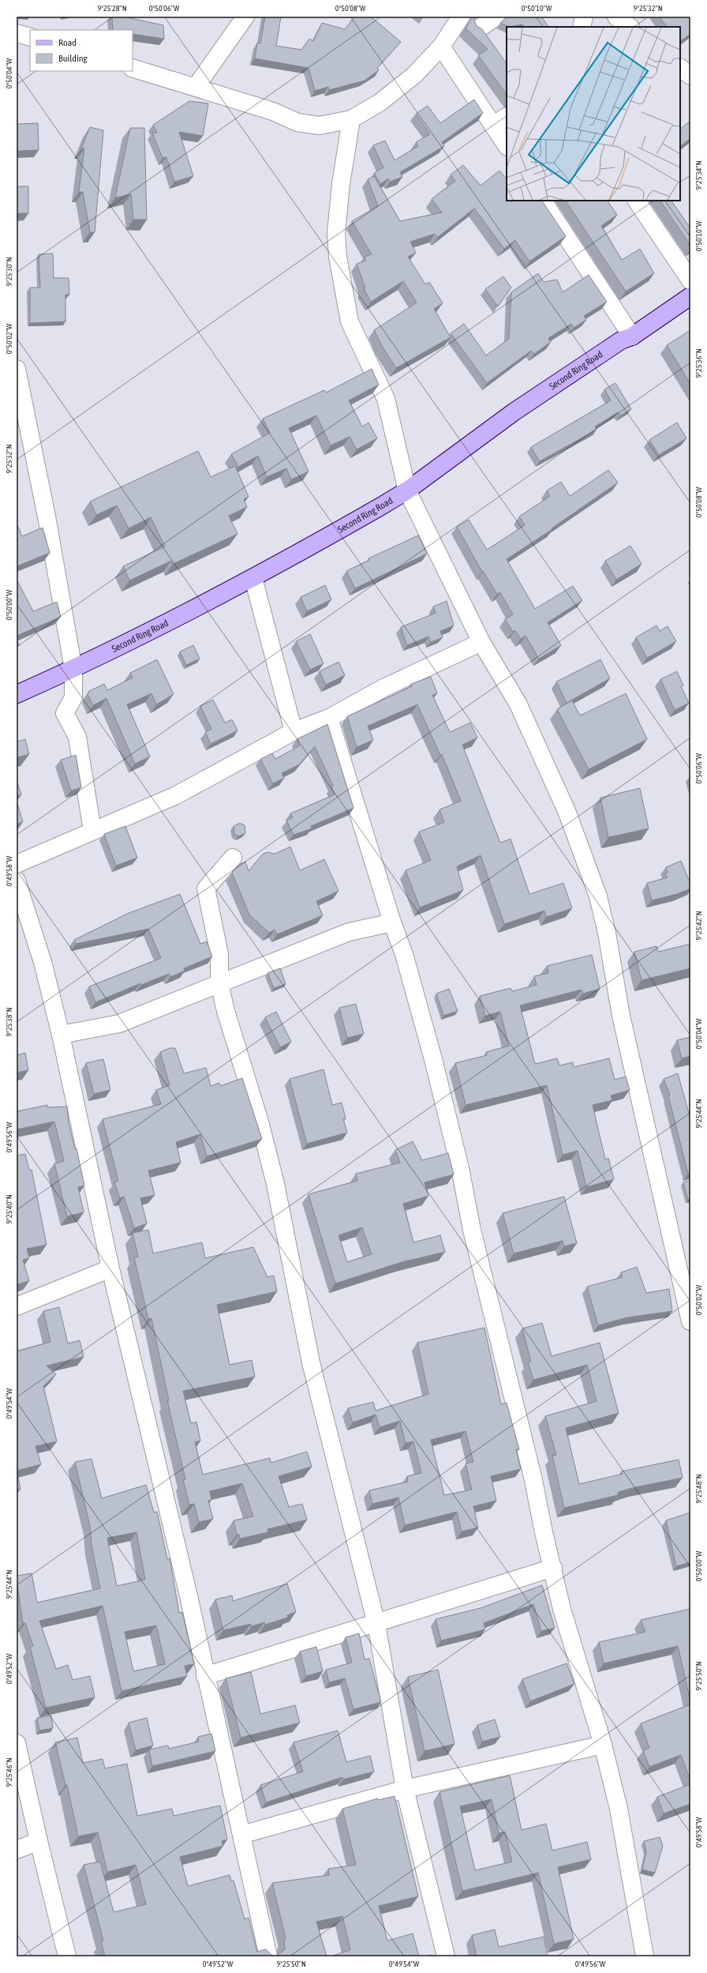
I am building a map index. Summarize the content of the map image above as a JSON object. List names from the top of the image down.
{
  "streets": {
    "street": ["Second Ring Road"]
  },
  "legend": ["Road", "Building"],
  "coordinates": [
    "9°25'28\"N",
    "0°50'06\"W",
    "0°50'08\"W",
    "0°50'10\"W",
    "9°25'32\"N",
    "0°50'04\"W",
    "9°25'34\"N",
    "9°25'30\"N",
    "0°50'02\"W",
    "9°25'36\"N",
    "0°50'00\"W",
    "0°49'58\"W",
    "9°25'42\"N",
    "9°25'38\"N",
    "9°25'44\"N",
    "0°49'56\"W",
    "9°25'40\"N",
    "0°49'54\"W",
    "9°25'48\"N",
    "0°49'52\"W",
    "9°25'50\"N",
    "9°25'46\"N"
  ]
}
